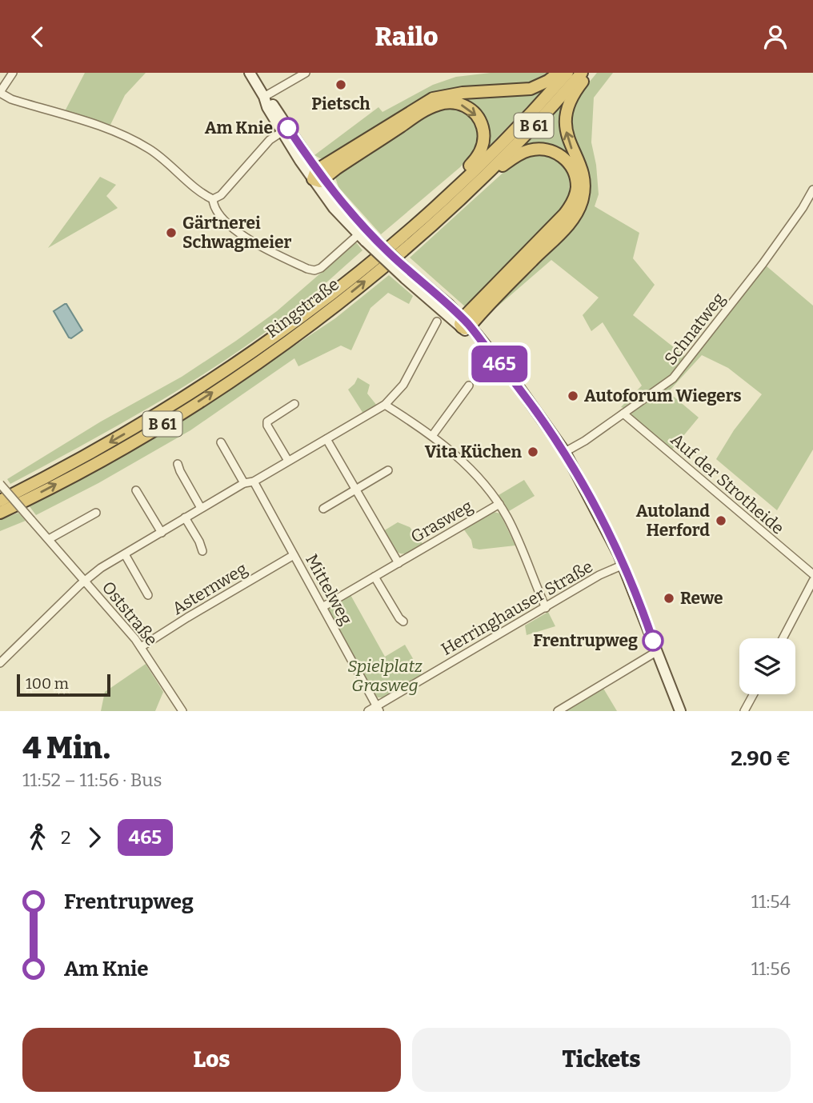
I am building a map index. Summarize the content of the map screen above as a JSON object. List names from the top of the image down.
{
  "streets": {
    "highway": ["B 61", "Ringstraße"],
    "street": [
      "Schnatweg",
      "Auf der Strotheide",
      "Grasweg",
      "Asternweg",
      "Mittelweg",
      "Herringhauser Straße",
      "Oststraße"
    ]
  },
  "crossings": [
    ["Schnatweg", "Auf der Strotheide"],
    ["Grasweg", "Mittelweg"],
    ["Asternweg", "Mittelweg"],
    ["Asternweg", "Oststraße"],
    ["Mittelweg", "Herringhauser Straße"]
  ],
  "parks": ["Spielplatz Grasweg"],
  "places": [
    "Pietsch",
    "Am Knie",
    "Gärtnerei Schwagmeier",
    "Autoforum Wiegers",
    "Vita Küchen",
    "Autoland Herford",
    "Rewe",
    "Frentrupweg"
  ],
  "lines": ["bus line 465"],
  "scale_bar": "100 m",
  "page": {
    "header": "Railo",
    "on_map": "465",
    "scale": "100 m",
    "heading": ["4 Min.", "11:52 – 11:56 · Bus", "2.90 €"],
    "legs": ["2", "465"],
    "list": [
      {
        "name": "Frentrupweg",
        "value": "11:54"
      },
      {
        "name": "Am Knie",
        "value": "11:56"
      }
    ],
    "buttons": ["Los", "Tickets"]
  }
}
